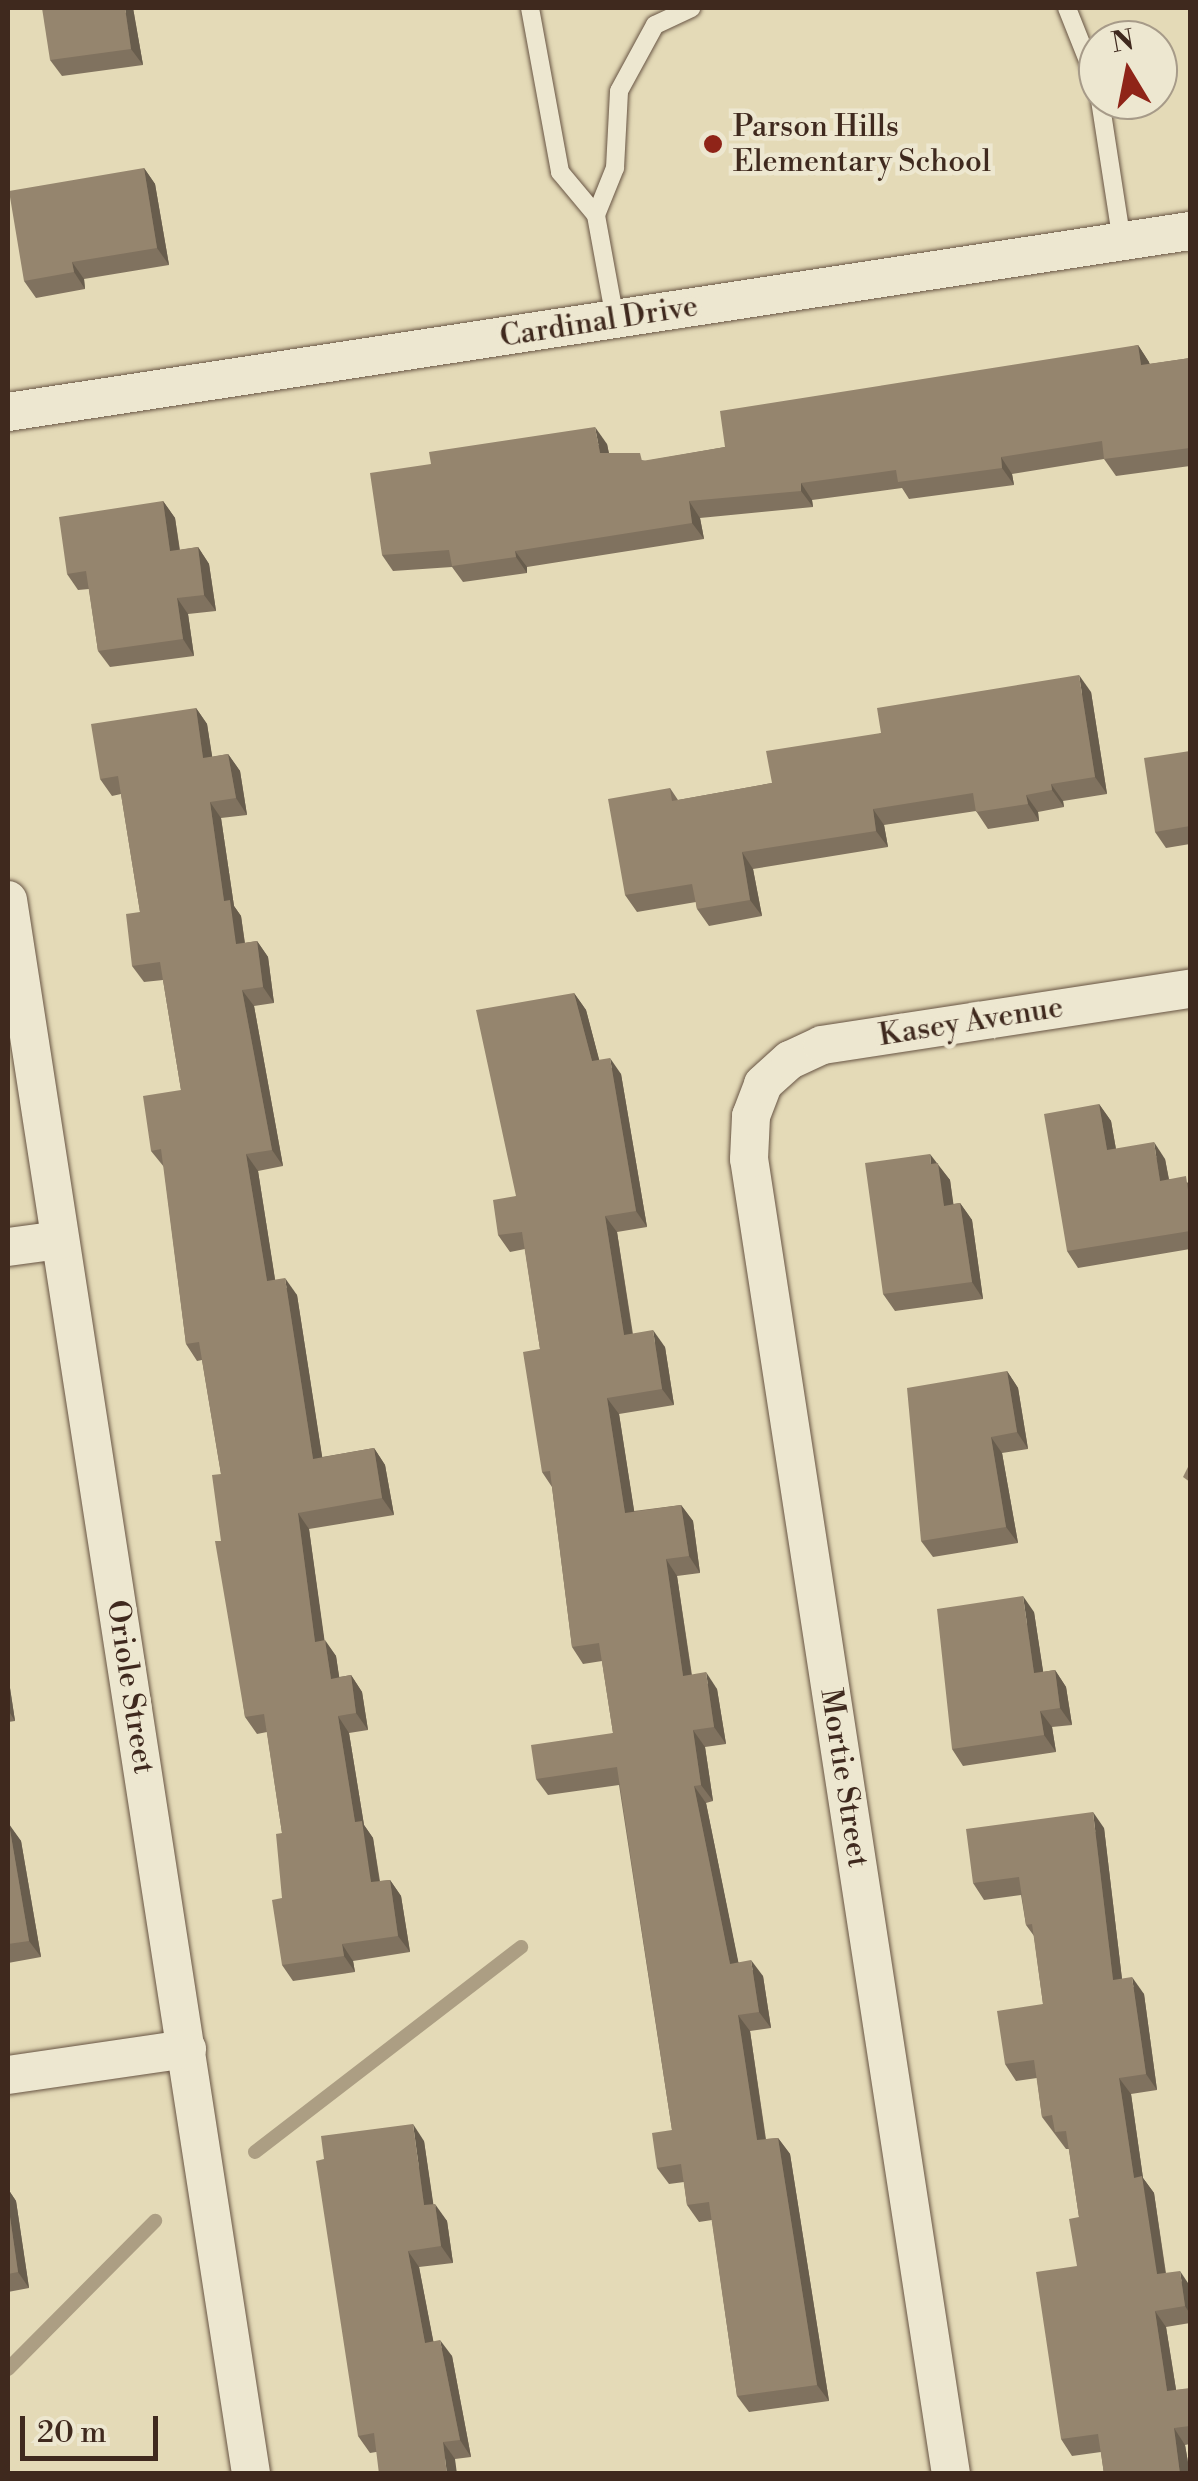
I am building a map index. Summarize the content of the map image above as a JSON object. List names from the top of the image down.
{
  "streets": {
    "street": [
      "Cardinal Drive",
      "Kasey Avenue",
      "Oriole Street",
      "Mortie Street"
    ]
  },
  "crossings": [
    ["Kasey Avenue", "Mortie Street"]
  ],
  "places": ["Parson Hills Elementary School"],
  "scale_bar": "20 m",
  "north": "top"
}
